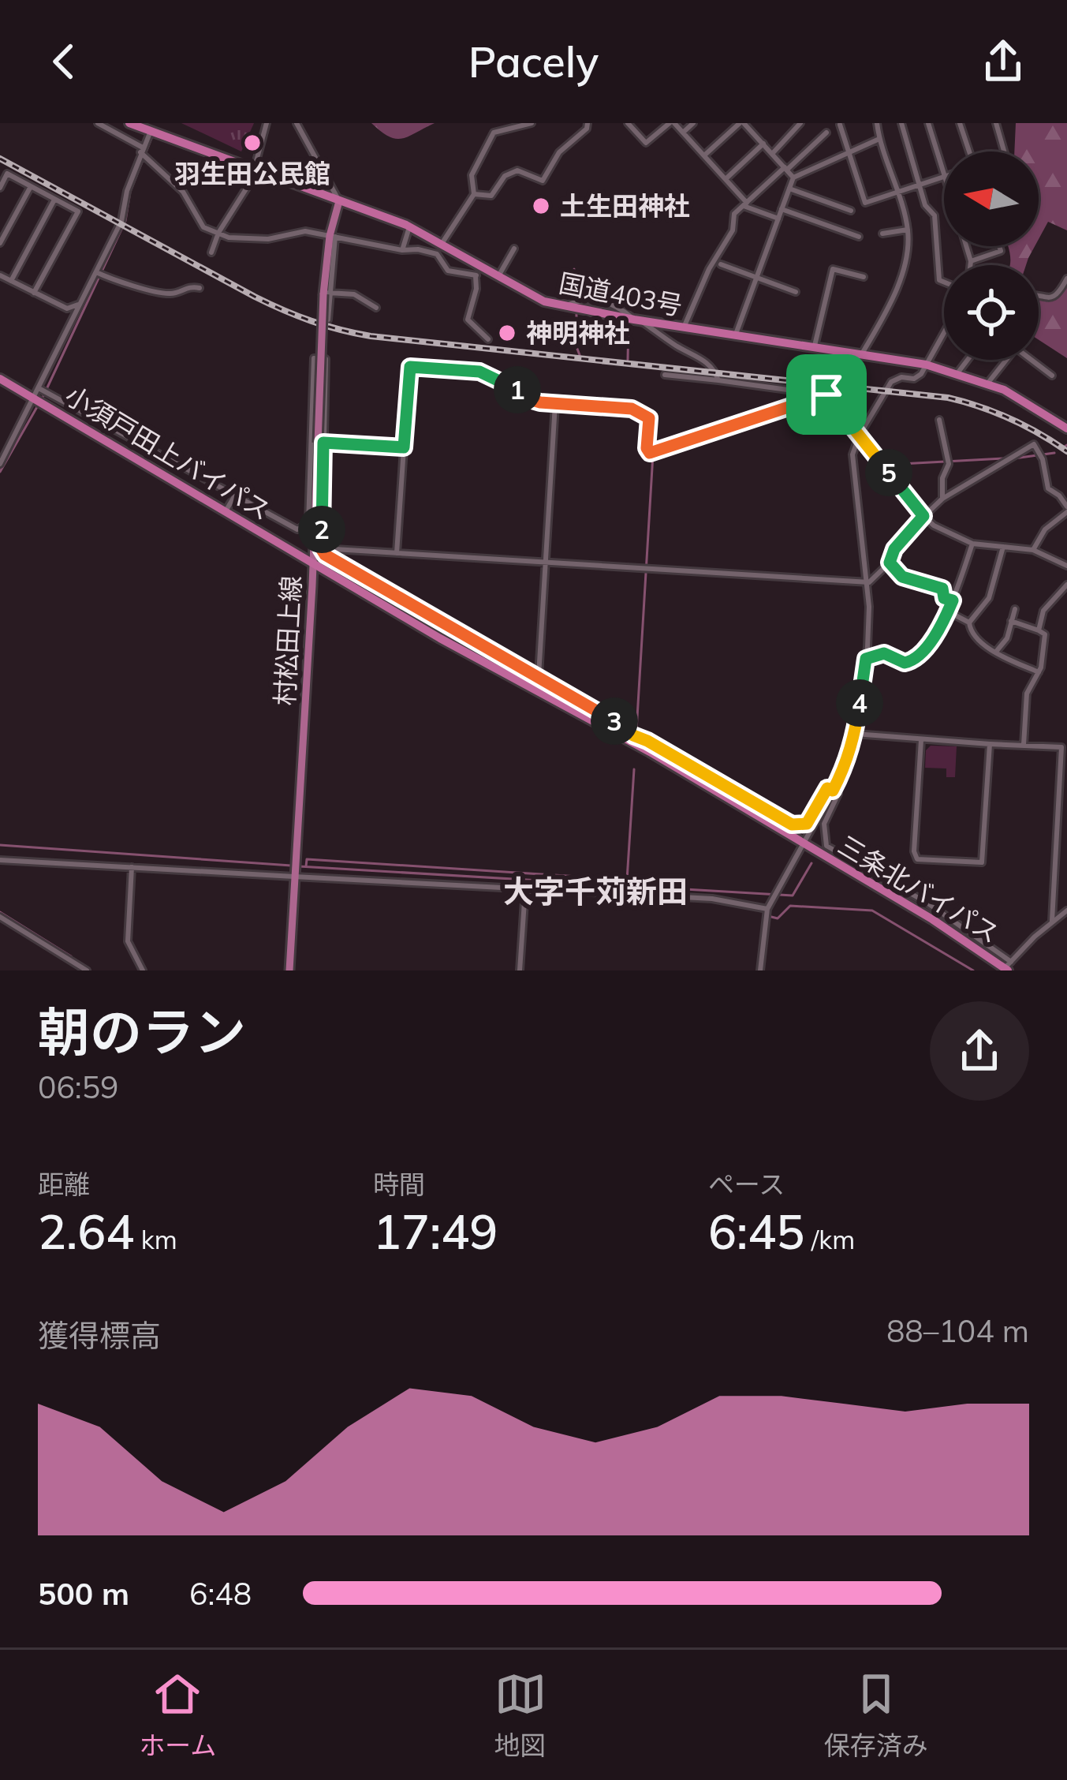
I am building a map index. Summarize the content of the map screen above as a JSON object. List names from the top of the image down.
{
  "streets": {
    "highway": ["国道403号", "小須戸田上バイパス", "三条北バイパス"],
    "main road": ["村松田上線"]
  },
  "crossings": [
    ["国道403号", "村松田上線"],
    ["小須戸田上バイパス", "村松田上線"],
    ["小須戸田上バイパス", "三条北バイパス"],
    ["村松田上線", "三条北バイパス"]
  ],
  "districts": ["大字千苅新田"],
  "places": ["羽生田公民館", "土生田神社", "神明神社"],
  "north": "left",
  "page": {
    "header": "Pacely",
    "pins": [
      "1",
      "5",
      "2",
      "4",
      "3"
    ],
    "heading": ["朝のラン", "06:59"],
    "stats": [
      ["距離", "2.64 km"],
      ["時間", "17:49"],
      ["ペース", "6:45 /km"]
    ],
    "chart": ["獲得標高", "88–104 m"],
    "list": [
      {
        "name": "500 m",
        "note": "6:48"
      }
    ],
    "tabs": ["ホーム", "地図", "保存済み"]
  }
}
